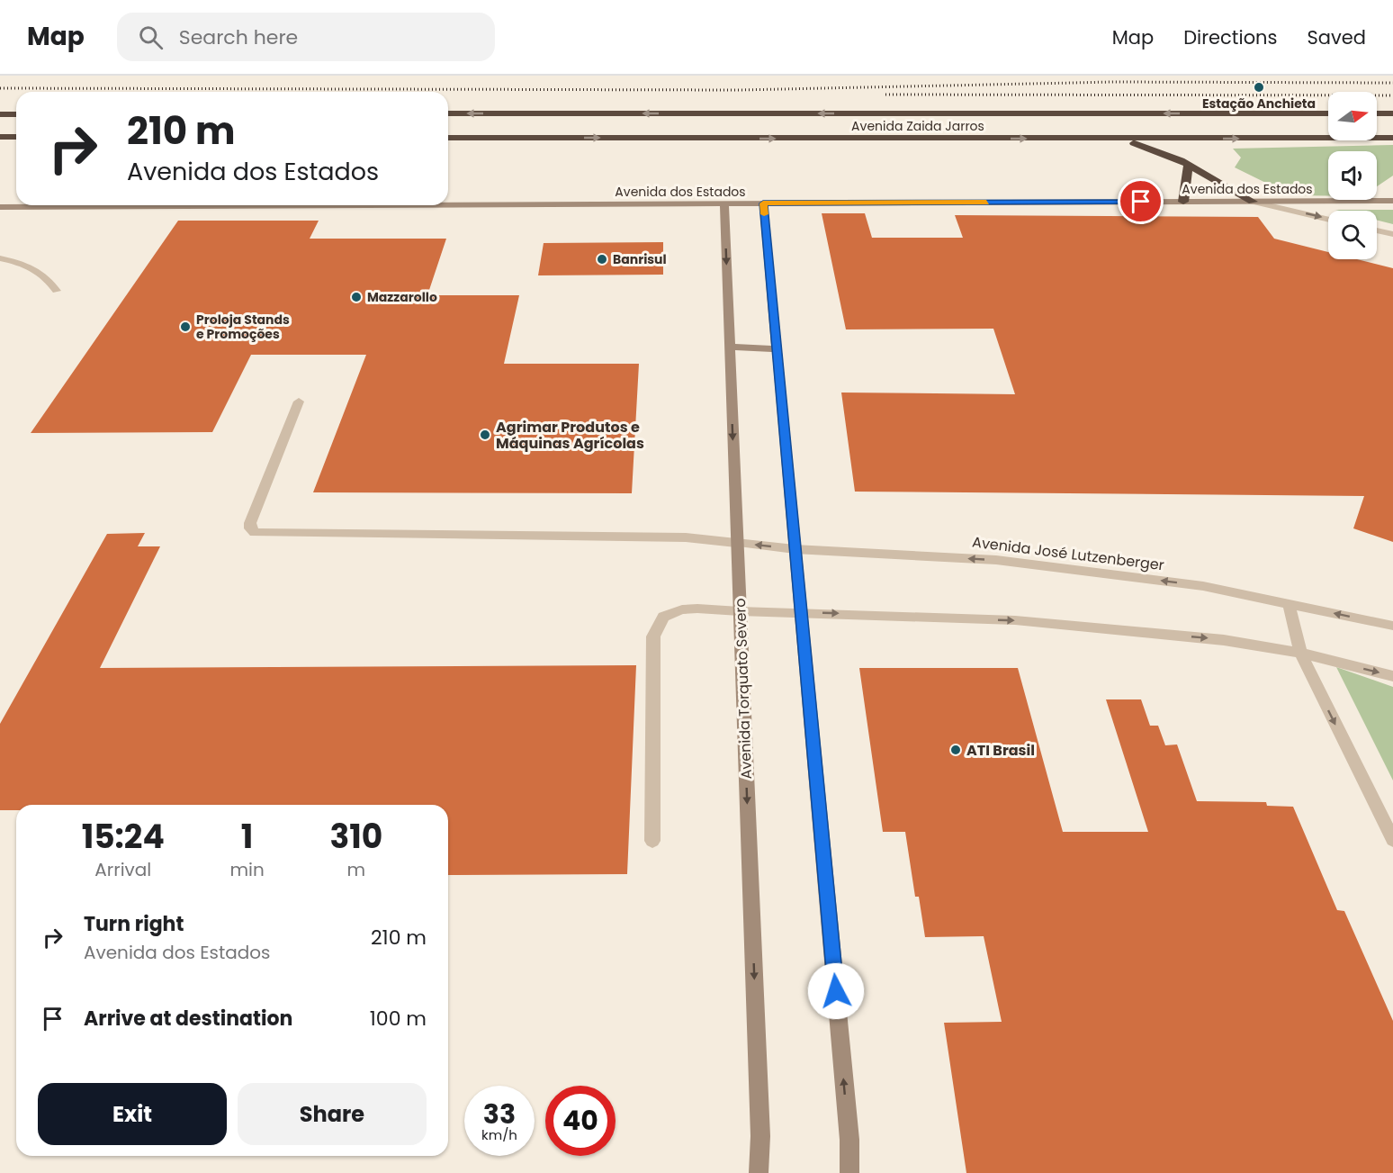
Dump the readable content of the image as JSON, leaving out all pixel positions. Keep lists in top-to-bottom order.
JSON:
{
  "streets": {
    "highway": ["Avenida Zaida Jarros"],
    "street": ["Avenida dos Estados", "Avenida José Lutzenberger", "Avenida Torquato Severo"]
  },
  "crossings": [
    ["Avenida dos Estados", "Avenida Torquato Severo"],
    ["Avenida José Lutzenberger", "Avenida Torquato Severo"]
  ],
  "places": [
    "Estação Anchieta",
    "Banrisul",
    "Mazzarollo",
    "Proloja Stands e Promoções",
    "Agrimar Produtos e Máquinas Agrícolas",
    "ATI Brasil"
  ],
  "north": "right",
  "page": {
    "header": "Map",
    "search": "Search here",
    "nav": ["Map", "Directions", "Saved"],
    "turn": ["210 m", "Avenida dos Estados"],
    "eta": [
      "15:24",
      "Arrival",
      "1",
      "min",
      "310",
      "m"
    ],
    "list": [
      {
        "name": "Turn right",
        "note": "Avenida dos Estados",
        "value": "210 m"
      },
      {
        "name": "Arrive at destination",
        "value": "100 m"
      }
    ],
    "buttons": ["Exit", "Share"],
    "speed": "33 km/h",
    "limit": "40"
  }
}
